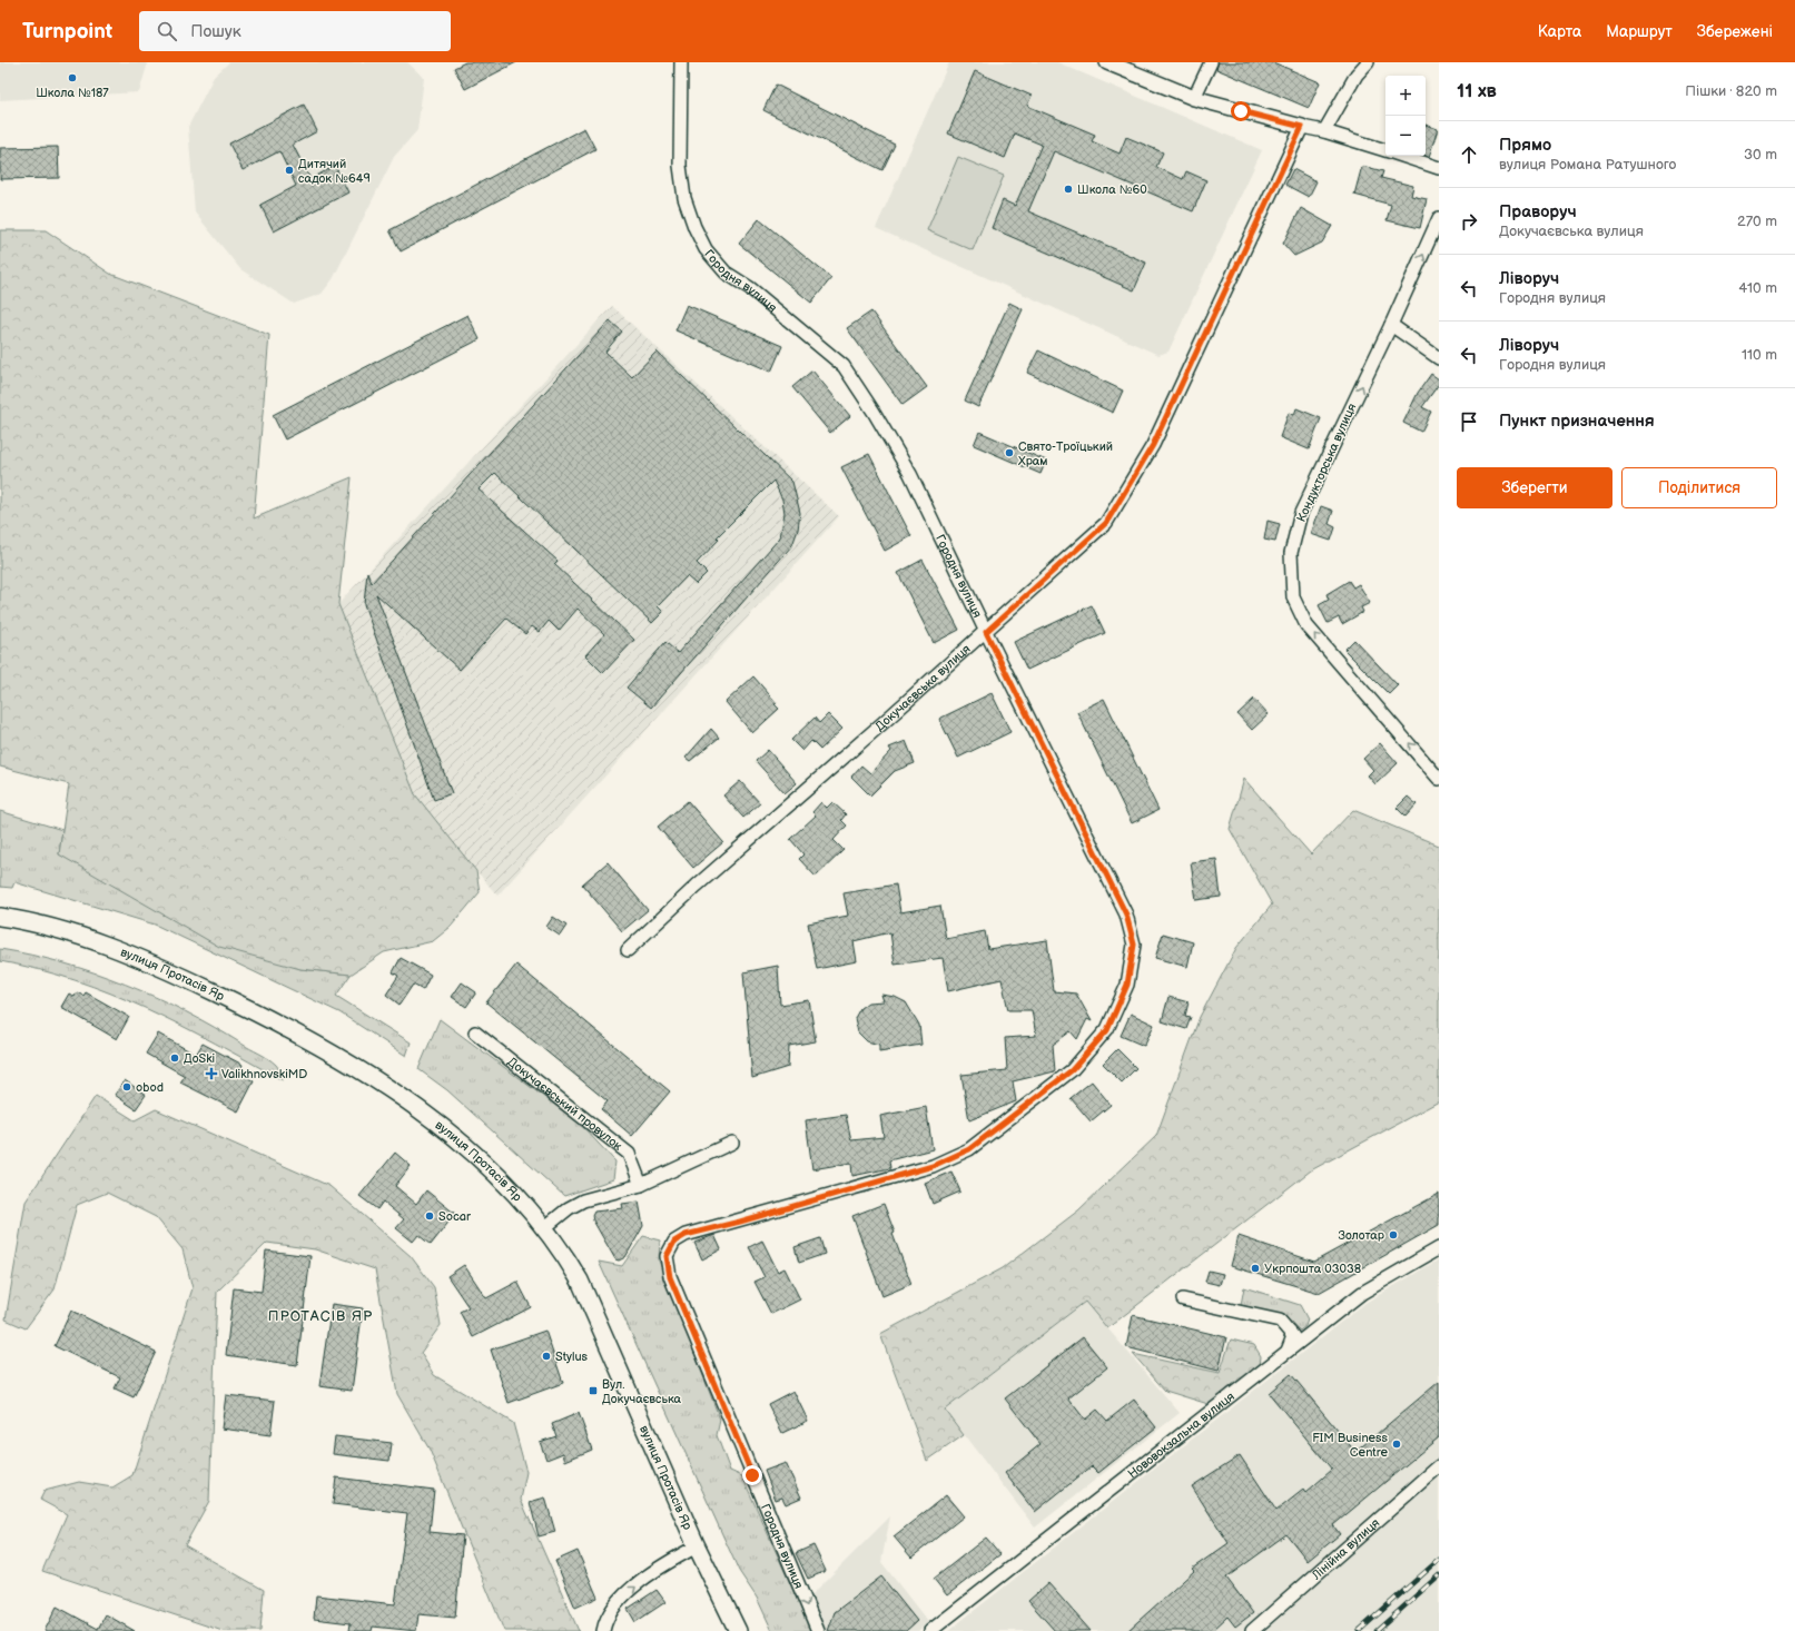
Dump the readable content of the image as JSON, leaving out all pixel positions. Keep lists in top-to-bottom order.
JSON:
{
  "streets": {
    "main road": ["вулиця Протасів Яр"],
    "street": [
      "Городня вулиця",
      "Кондукторська вулиця",
      "Докучаєвська вулиця",
      "Докучаєвський провулок",
      "Нововокзальна вулиця",
      "Лінійна вулиця"
    ]
  },
  "crossings": [
    ["Городня вулиця", "Докучаєвська вулиця"]
  ],
  "one_way": ["Кондукторська вулиця"],
  "districts": ["ПРОТАСІВ ЯР"],
  "places": {
    "other": [
      "Школа №187",
      "Дитячий садок №649",
      "Школа №60",
      "Свято-Троїцький Храм",
      "ДоSki",
      "obod",
      "Socar",
      "Золотар",
      "Укрпошта 03038",
      "Stylus",
      "FIM Business Centre"
    ],
    "health": ["ValikhnovskiMD"],
    "transit": ["Вул. Докучаєвська"]
  },
  "page": {
    "header": "Turnpoint",
    "search": "Пошук",
    "nav": ["Карта", "Маршрут", "Збережені"],
    "heading": ["11 хв", "Пішки · 820 m"],
    "map_buttons": ["+", "−"],
    "list": [
      ["Прямо", "вулиця Романа Ратушного", "30 m"],
      ["Праворуч", "Докучаєвська вулиця", "270 m"],
      ["Ліворуч", "Городня вулиця", "410 m"],
      ["Ліворуч", "Городня вулиця", "110 m"],
      "Пункт призначення"
    ],
    "buttons": ["Зберегти", "Поділитися"]
  }
}
